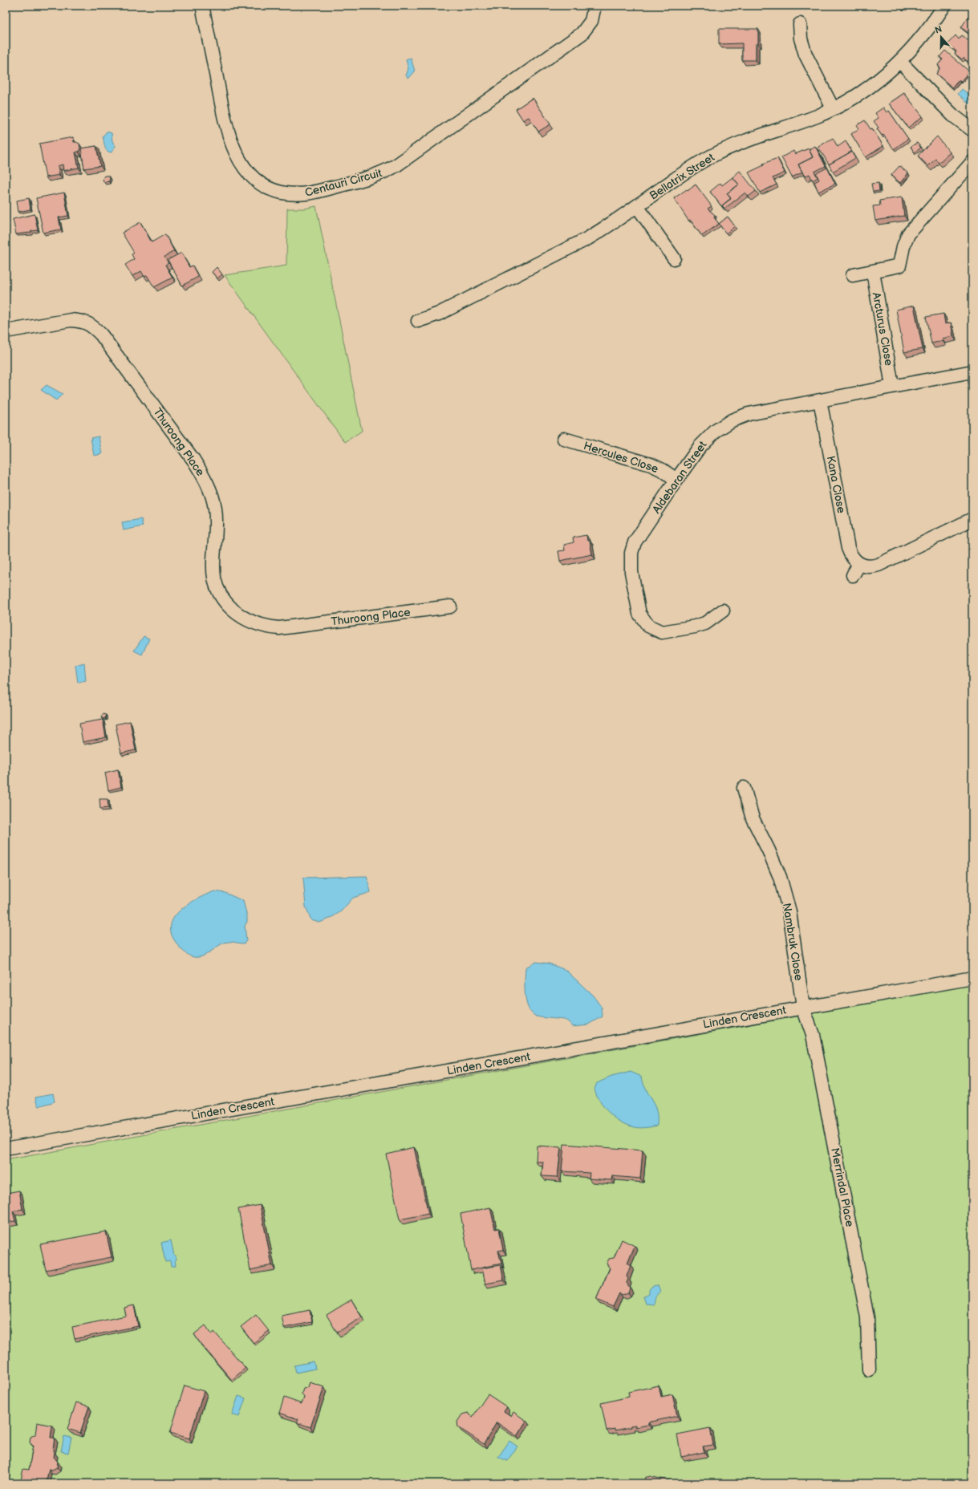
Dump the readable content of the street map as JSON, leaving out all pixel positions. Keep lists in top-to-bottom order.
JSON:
{
  "streets": {
    "street": [
      "Bellatrix Street",
      "Centauri Circuit",
      "Arcturus Close",
      "Thuroong Place",
      "Hercules Close",
      "Aldebaran Street",
      "Kana Close",
      "Nambruk Close",
      "Linden Crescent",
      "Merrindal Place"
    ]
  },
  "crossings": [
    ["Arcturus Close", "Aldebaran Street"],
    ["Hercules Close", "Aldebaran Street"],
    ["Aldebaran Street", "Kana Close"],
    ["Nambruk Close", "Linden Crescent"],
    ["Nambruk Close", "Merrindal Place"],
    ["Linden Crescent", "Merrindal Place"]
  ],
  "north": "top"
}
